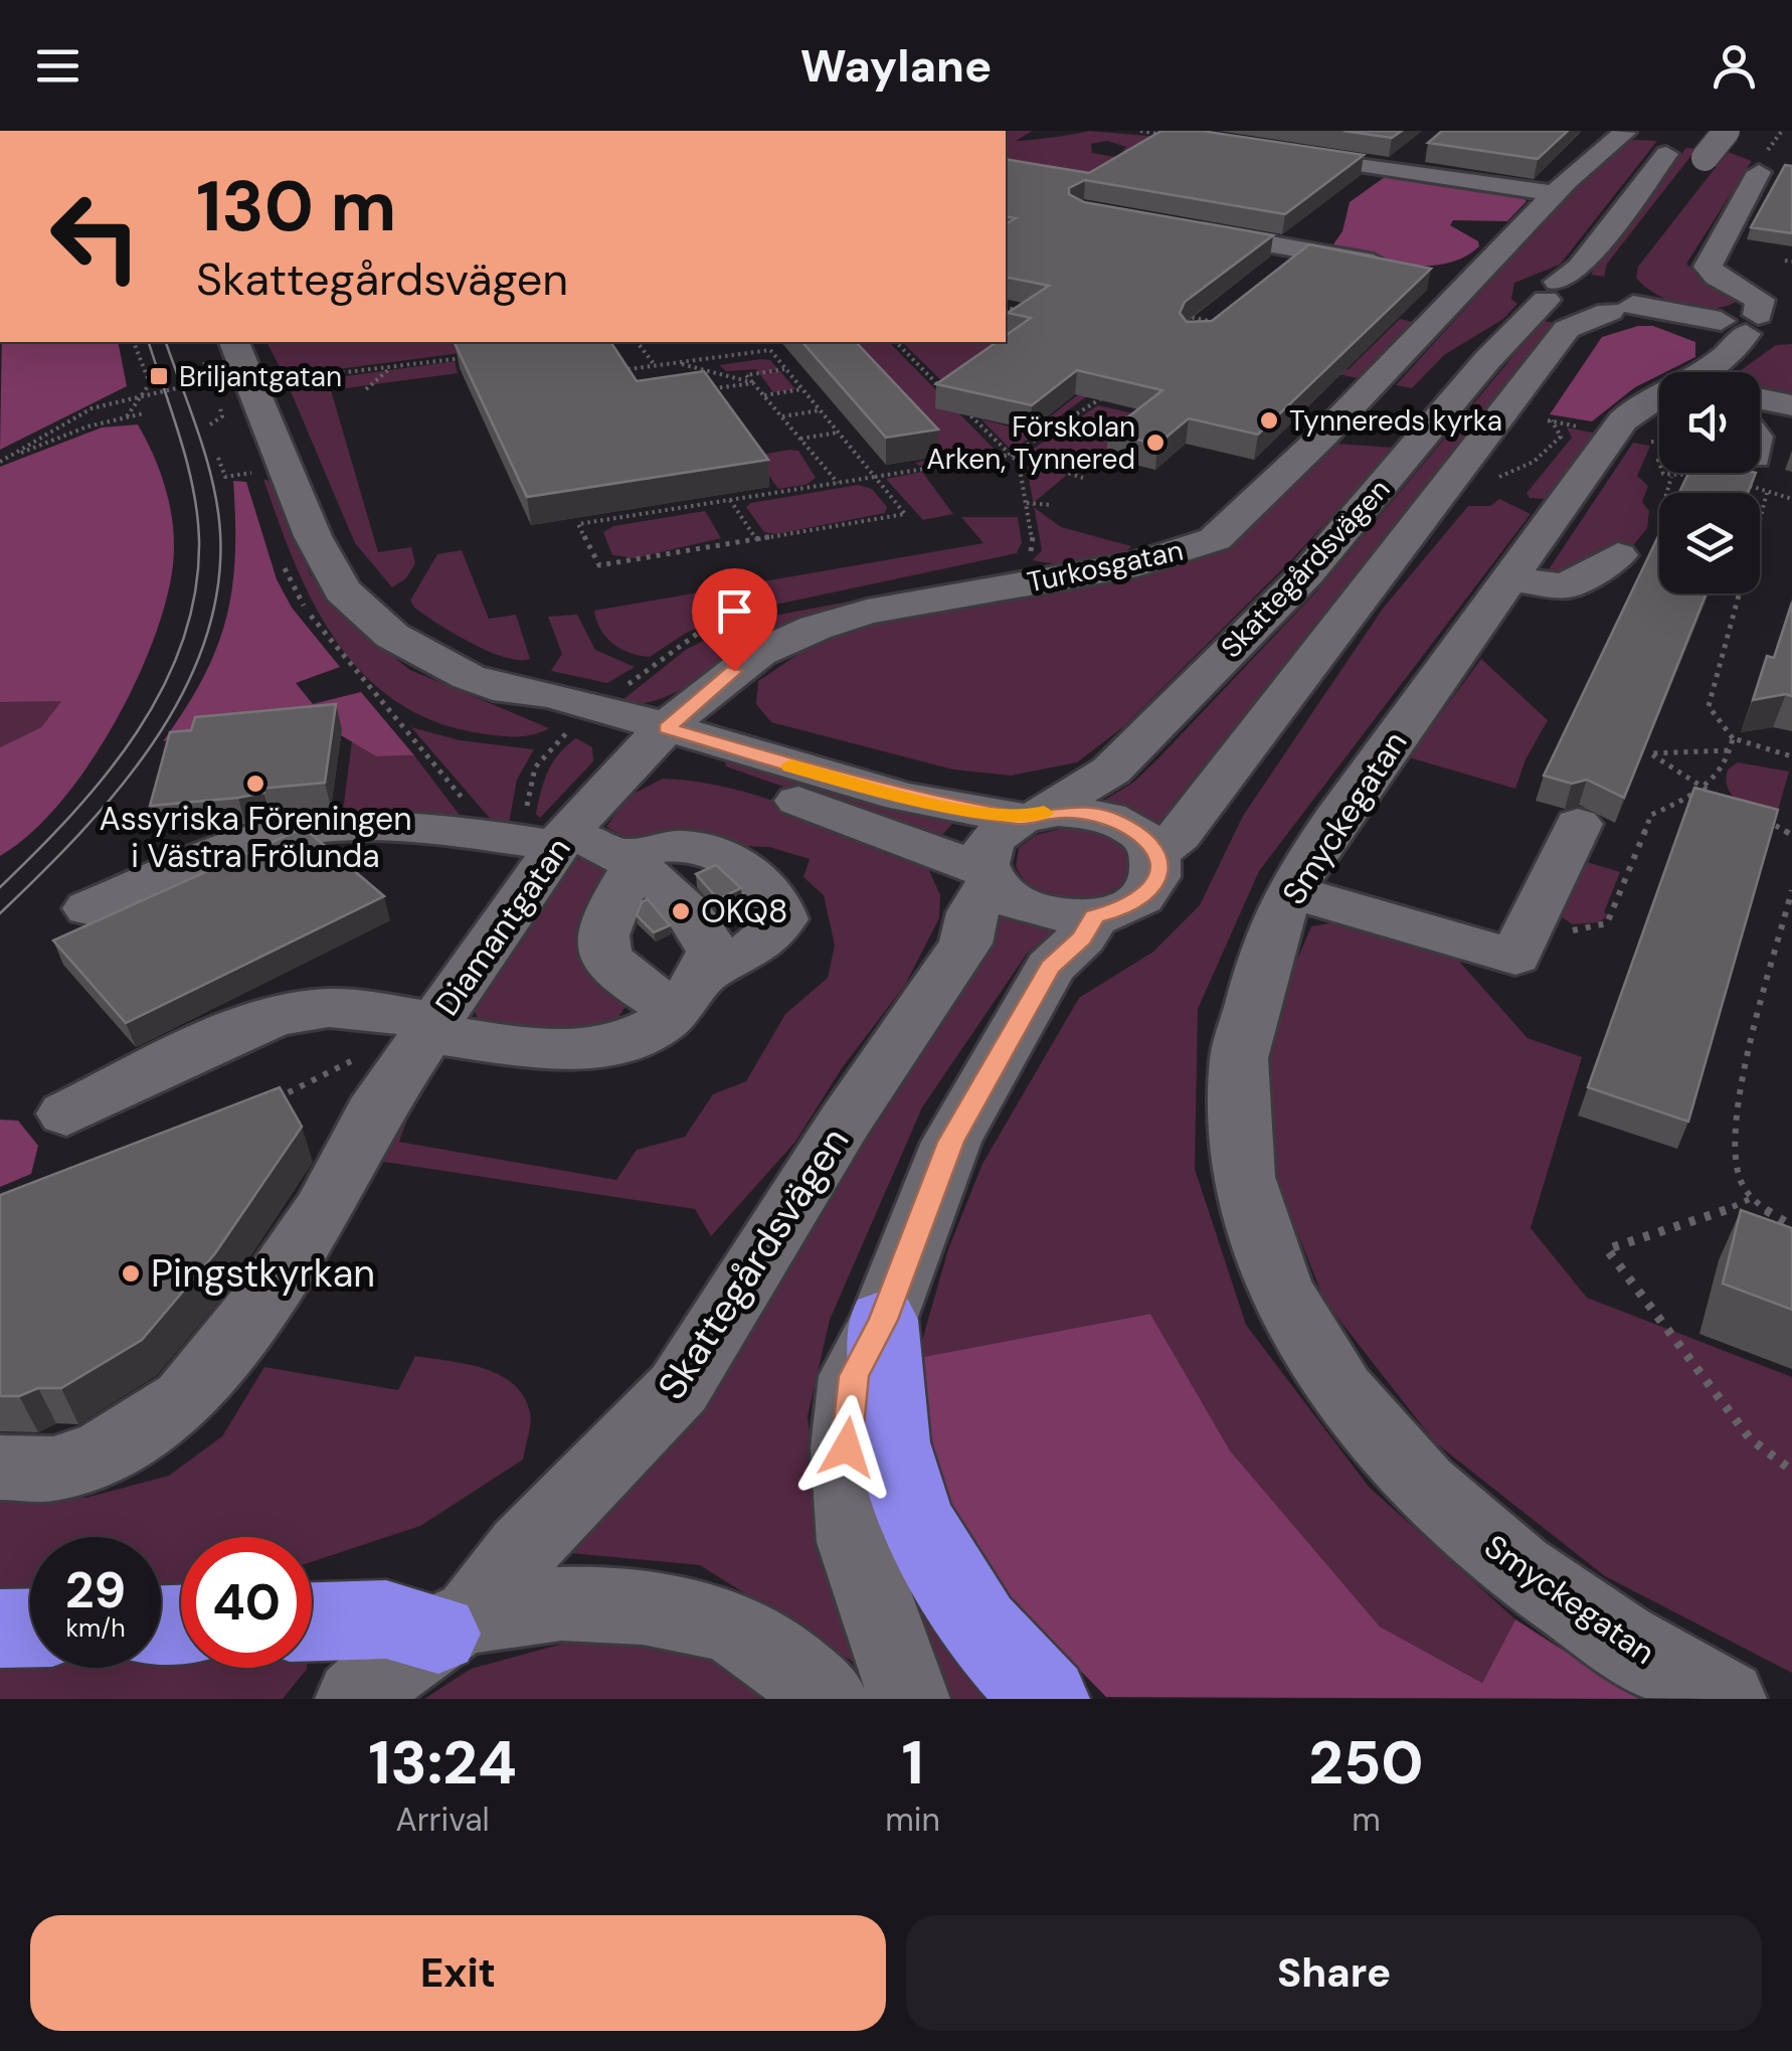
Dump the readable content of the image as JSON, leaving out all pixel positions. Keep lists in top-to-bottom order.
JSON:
{
  "streets": {
    "street": [
      "Turkosgatan",
      "Skattegårdsvägen",
      "Smyckegatan",
      "Diamantgatan"
    ]
  },
  "crossings": [
    ["Turkosgatan", "Diamantgatan"]
  ],
  "places": {
    "transit": ["Briljantgatan"],
    "other": [
      "Tynnereds kyrka",
      "Förskolan Arken, Tynnered",
      "Assyriska Föreningen i Västra Frölunda",
      "OKQ8",
      "Pingstkyrkan"
    ]
  },
  "page": {
    "header": "Waylane",
    "turn": ["130 m", "Skattegårdsvägen"],
    "speed": "29 km/h",
    "limit": "40",
    "eta": [
      "13:24",
      "Arrival",
      "1",
      "min",
      "250",
      "m"
    ],
    "buttons": ["Exit", "Share"]
  }
}
